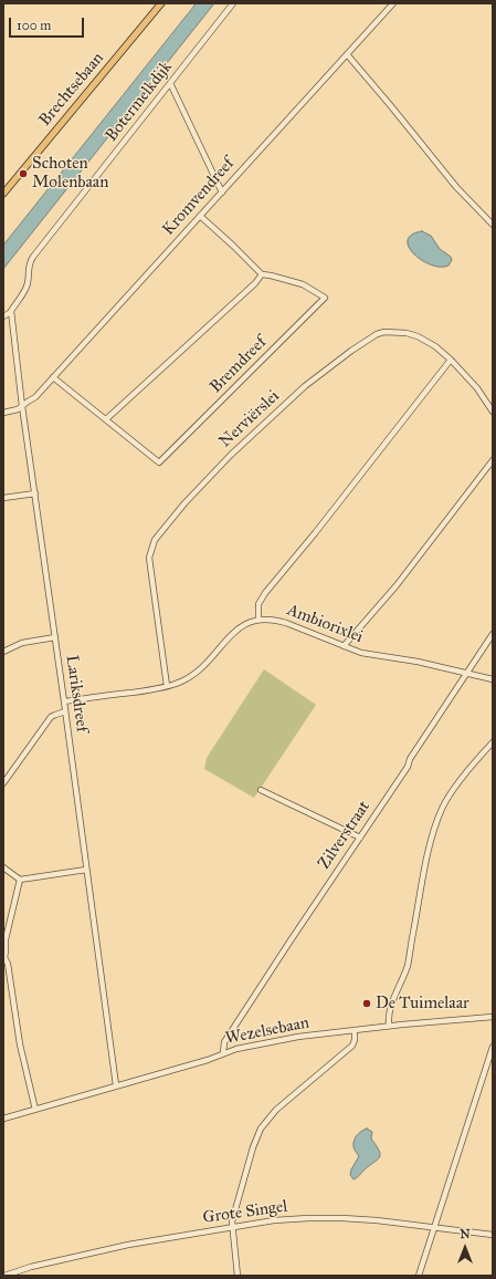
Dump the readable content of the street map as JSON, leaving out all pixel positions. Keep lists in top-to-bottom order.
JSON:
{
  "streets": {
    "main road": ["Brechtsebaan"],
    "street": [
      "Botermelkdijk",
      "Kromvendreef",
      "Bremdreef",
      "Nerviërslei",
      "Ambiorixlei",
      "Lariksdreef",
      "Zilverstraat",
      "Wezelsebaan",
      "Grote Singel"
    ]
  },
  "crossings": [
    ["Botermelkdijk", "Lariksdreef"],
    ["Kromvendreef", "Bremdreef"],
    ["Kromvendreef", "Lariksdreef"],
    ["Ambiorixlei", "Zilverstraat"],
    ["Lariksdreef", "Wezelsebaan"],
    ["Zilverstraat", "Wezelsebaan"]
  ],
  "places": ["Schoten Molenbaan", "De Tuimelaar"],
  "scale_bar": "100 m",
  "north": "top"
}
